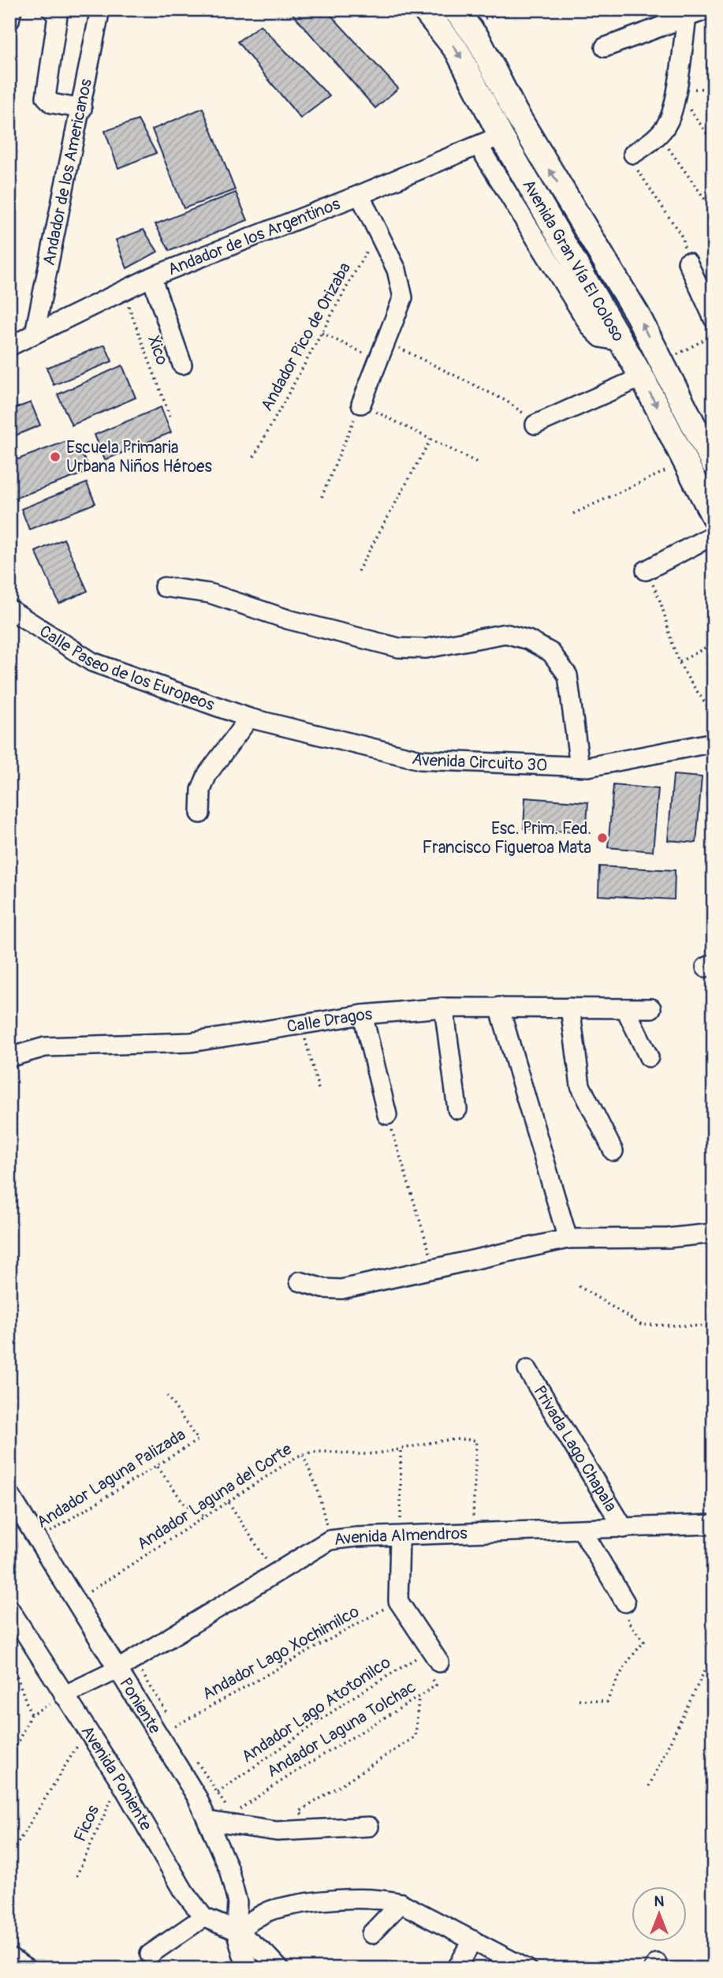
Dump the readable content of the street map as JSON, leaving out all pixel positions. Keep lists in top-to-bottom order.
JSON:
{
  "streets": {
    "main road": ["Avenida Gran Vía El Coloso"],
    "street": [
      "Andador de los Americanos",
      "Andador de los Argentinos",
      "Calle Paseo de los Europeos",
      "Avenida Circuito 30",
      "Calle Dragos",
      "Privada Lago Chapala",
      "Avenida Almendros",
      "Poniente",
      "Avenida Poniente"
    ],
    "path": [
      "Andador Pico de Orizaba",
      "Xico",
      "Andador Laguna Palizada",
      "Andador Laguna del Corte",
      "Andador Lago Xochimilco",
      "Andador Lago Atotonilco",
      "Andador Laguna Tolchac",
      "Ficos"
    ]
  },
  "crossings": [
    ["Andador de los Americanos", "Andador de los Argentinos"],
    ["Andador de los Argentinos", "Avenida Gran Vía El Coloso"],
    ["Andador de los Argentinos", "Xico"],
    ["Calle Paseo de los Europeos", "Avenida Circuito 30"],
    ["Privada Lago Chapala", "Avenida Almendros"],
    ["Andador Laguna Palizada", "Poniente"],
    ["Andador Laguna del Corte", "Avenida Almendros"],
    ["Andador Laguna del Corte", "Poniente"],
    ["Avenida Almendros", "Poniente"],
    ["Avenida Almendros", "Avenida Poniente"],
    ["Andador Lago Atotonilco", "Andador Laguna Tolchac"],
    ["Avenida Poniente", "Ficos"]
  ],
  "places": ["Escuela Primaria Urbana Niños Héroes", "Esc. Prim. Fed. Francisco Figueroa Mata"],
  "north": "top"
}
